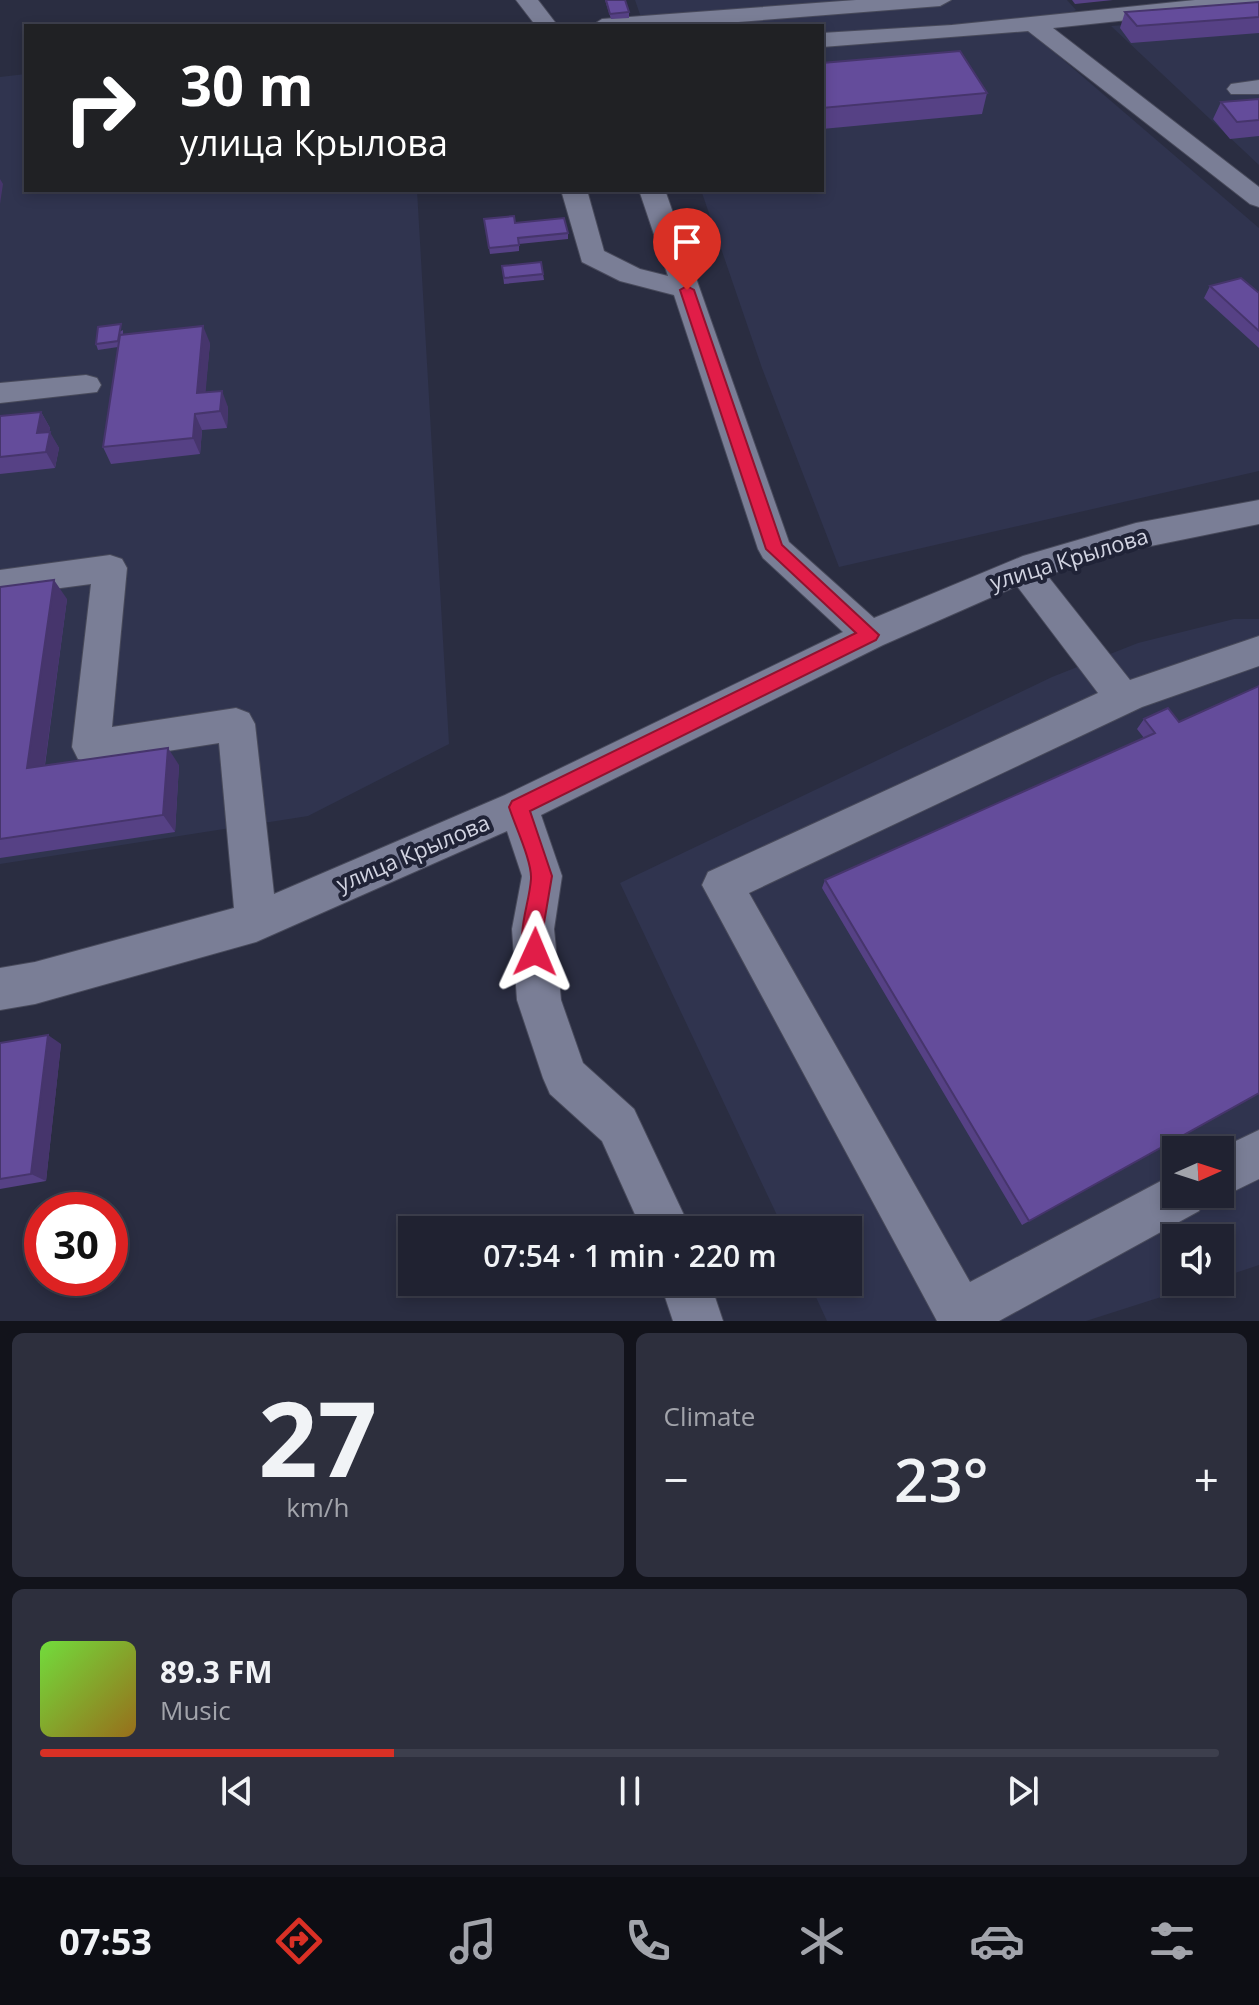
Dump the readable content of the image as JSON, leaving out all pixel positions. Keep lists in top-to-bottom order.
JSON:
{
  "streets": {
    "street": ["улица Крылова"]
  },
  "north": "right",
  "page": {
    "turn": ["30 m", "улица Крылова"],
    "limit": "30",
    "trip": "07:54 · 1 min · 220 m",
    "tile": [
      ["27", "km/h"],
      "Climate"
    ],
    "heat": ["−", "23°", "+"],
    "song": ["89.3 FM", "Music"],
    "tabs": "07:53"
  }
}
